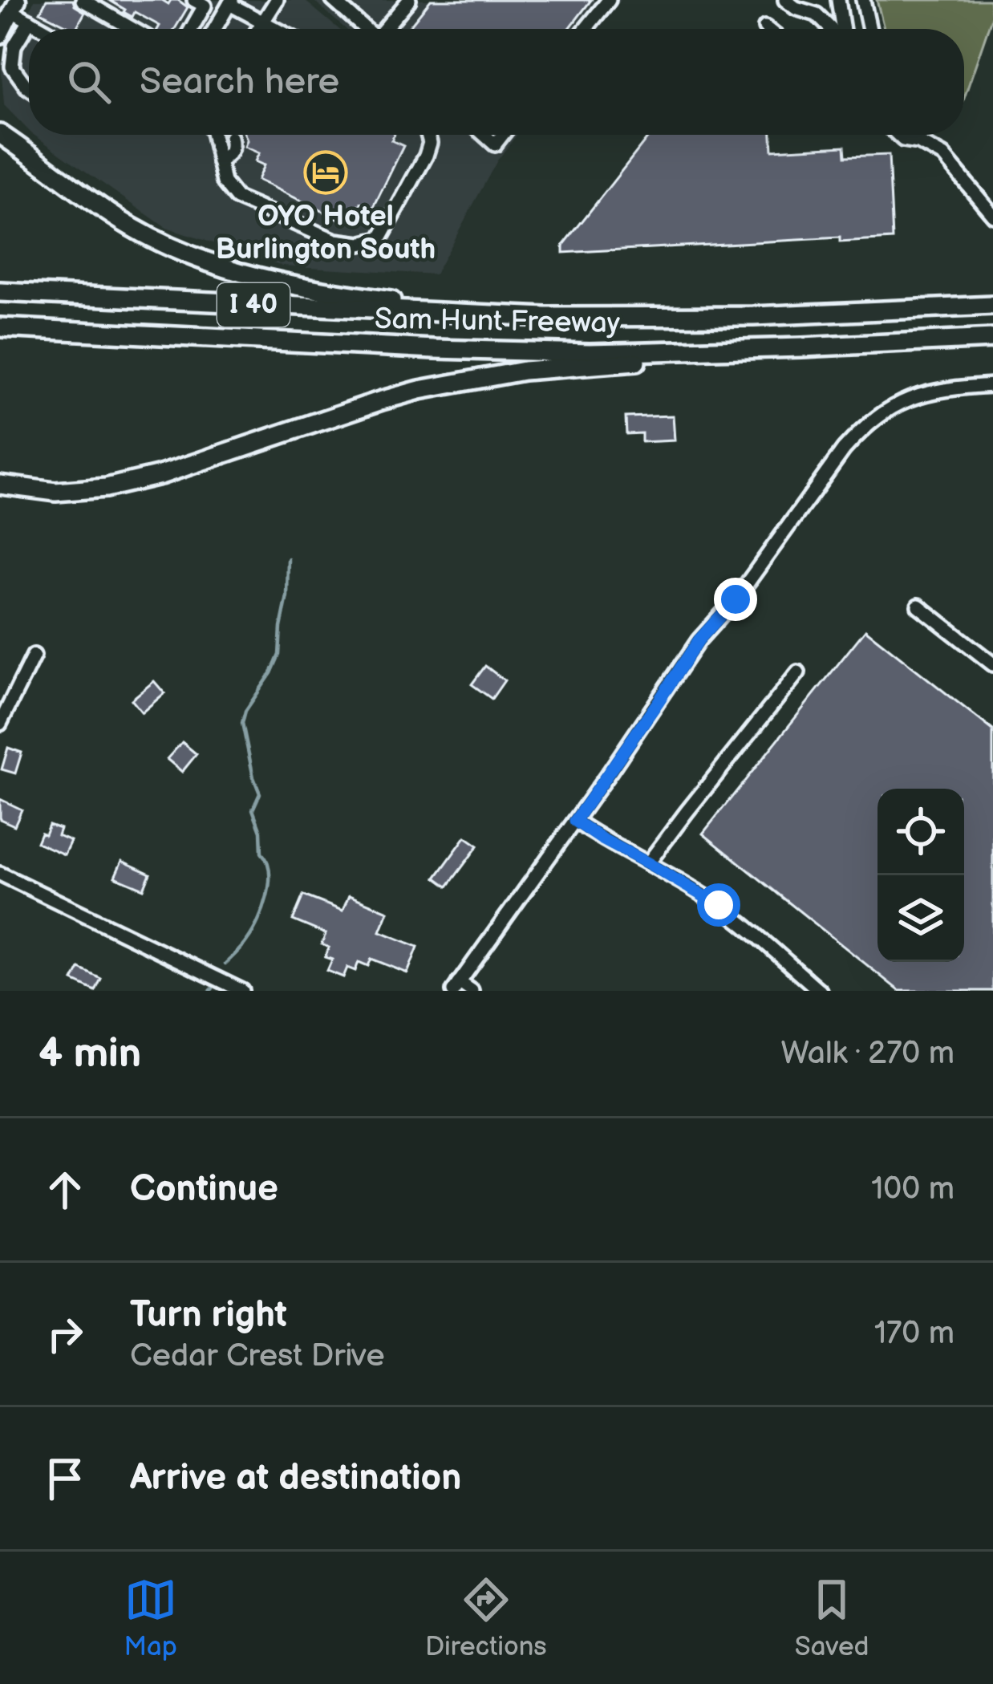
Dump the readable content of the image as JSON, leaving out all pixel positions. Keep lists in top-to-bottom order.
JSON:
{
  "streets": {
    "highway": ["I 40", "Sam Hunt Freeway"]
  },
  "places": {
    "hotel": ["OYO Hotel Burlington South"]
  },
  "page": {
    "search": "Search here",
    "heading": ["4 min", "Walk · 270 m"],
    "list": [
      ["Continue", "100 m"],
      ["Turn right", "Cedar Crest Drive", "170 m"],
      "Arrive at destination"
    ],
    "nav": ["Map", "Directions", "Saved"]
  }
}
